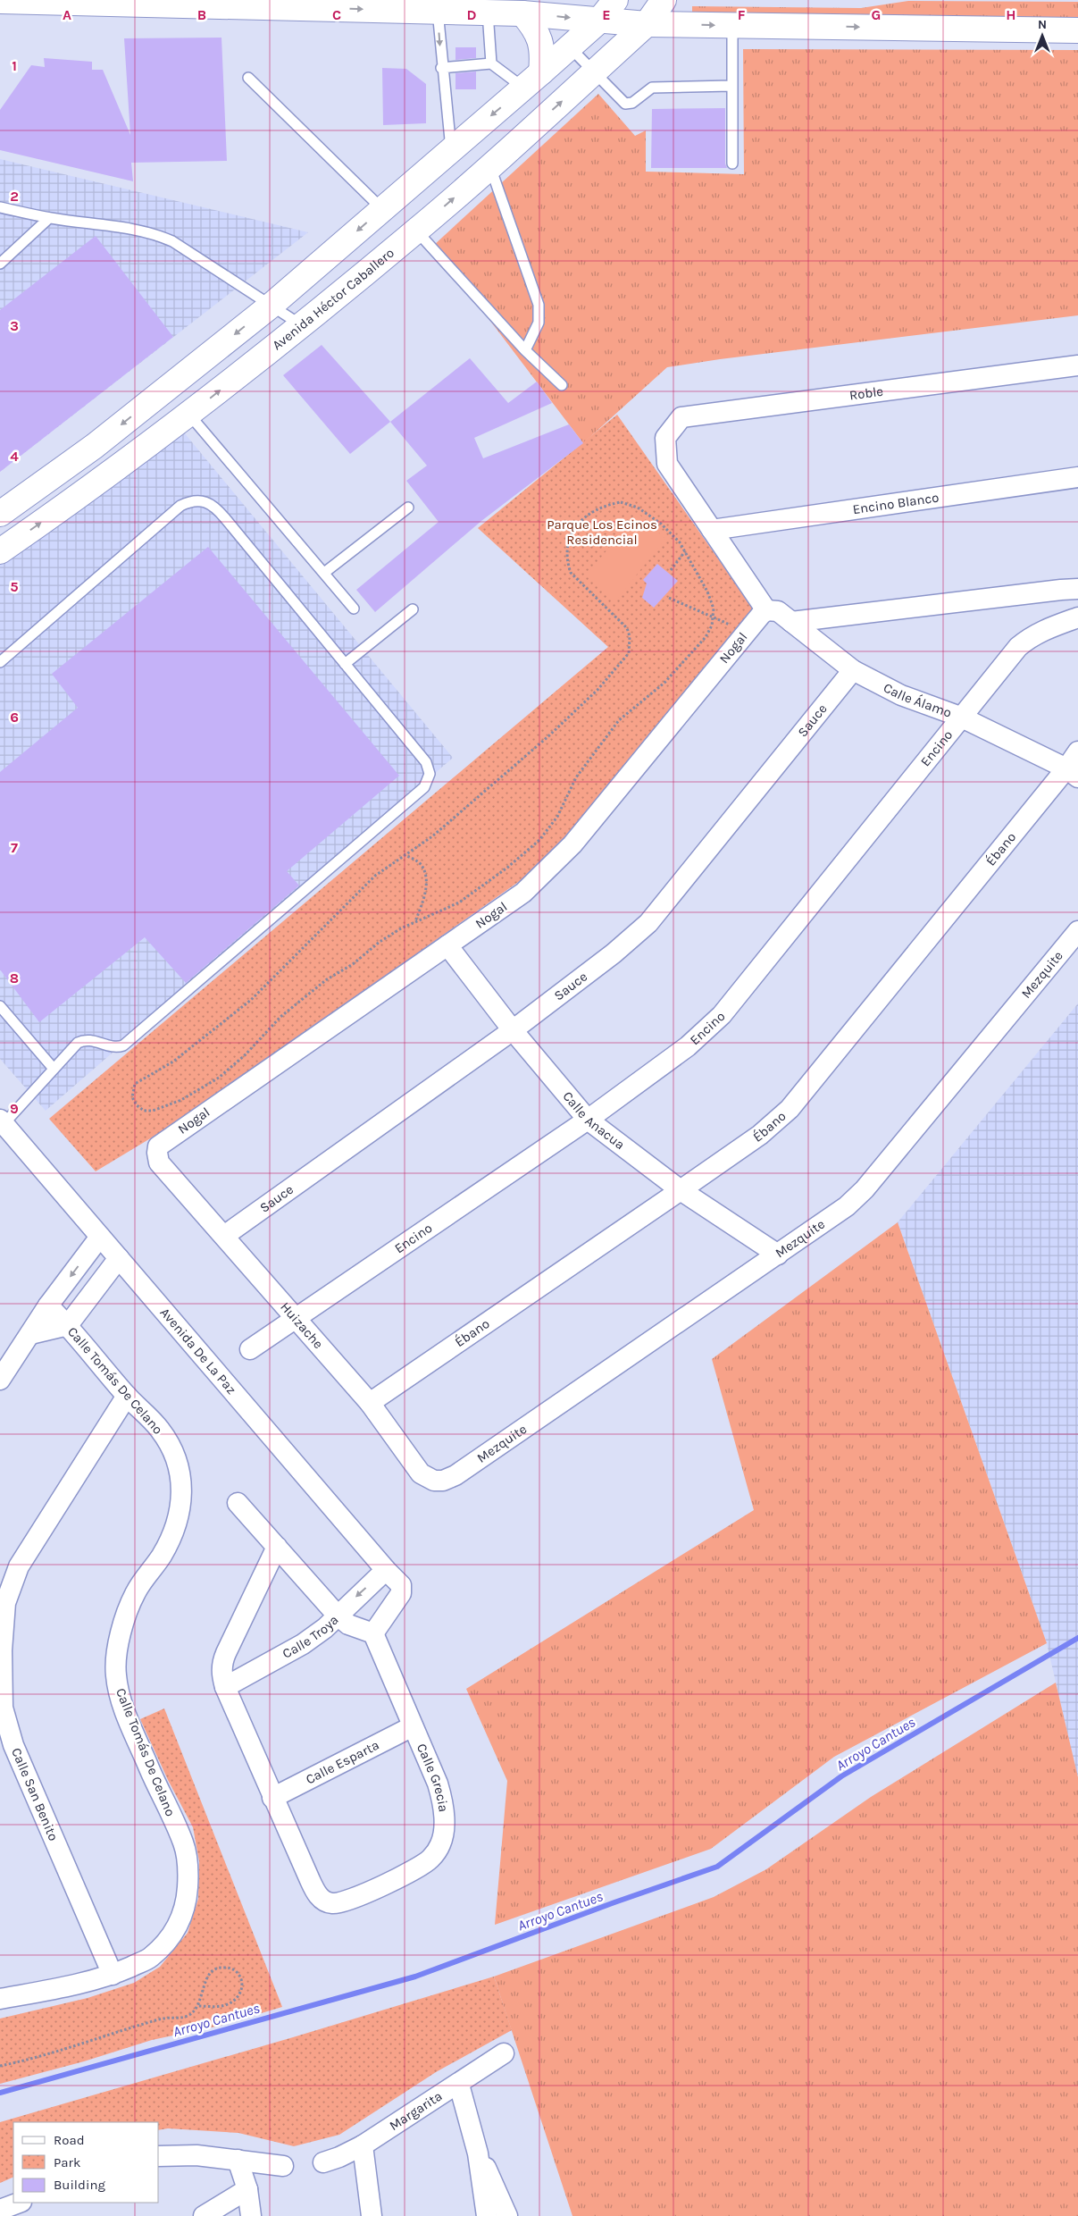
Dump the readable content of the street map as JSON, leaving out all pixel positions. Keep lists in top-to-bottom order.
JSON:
{
  "streets": {
    "main road": ["Avenida Héctor Caballero"],
    "street": [
      "Roble",
      "Encino Blanco",
      "Nogal",
      "Calle Álamo",
      "Sauce",
      "Encino",
      "Ébano",
      "Mezquite",
      "Calle Anacua",
      "Huizache",
      "Avenida De La Paz",
      "Calle Tomás De Celano",
      "Calle Troya",
      "Calle Esparta",
      "Calle Grecia",
      "Calle San Benito",
      "Margarita"
    ]
  },
  "crossings": [
    ["Roble", "Encino Blanco"],
    ["Nogal", "Calle Álamo"],
    ["Nogal", "Calle Anacua"],
    ["Nogal", "Huizache"],
    ["Calle Álamo", "Sauce"],
    ["Calle Álamo", "Encino"],
    ["Calle Álamo", "Ébano"],
    ["Sauce", "Calle Anacua"],
    ["Sauce", "Huizache"],
    ["Encino", "Calle Anacua"],
    ["Encino", "Huizache"],
    ["Ébano", "Calle Anacua"],
    ["Ébano", "Huizache"],
    ["Mezquite", "Calle Anacua"],
    ["Mezquite", "Huizache"],
    ["Avenida De La Paz", "Calle Troya"],
    ["Calle Tomás De Celano", "Calle San Benito"],
    ["Calle Troya", "Calle Grecia"],
    ["Calle Esparta", "Calle Grecia"]
  ],
  "water": ["Arroyo Cantues"],
  "parks": ["Parque Los Ecinos Residencial"],
  "legend": ["Road", "Park", "Building"],
  "north": "top",
  "grid": {
    "columns": [
      "A",
      "B",
      "C",
      "D",
      "E",
      "F",
      "G",
      "H"
    ],
    "rows": [
      "1",
      "2",
      "3",
      "4",
      "5",
      "6",
      "7",
      "8",
      "9"
    ]
  }
}
